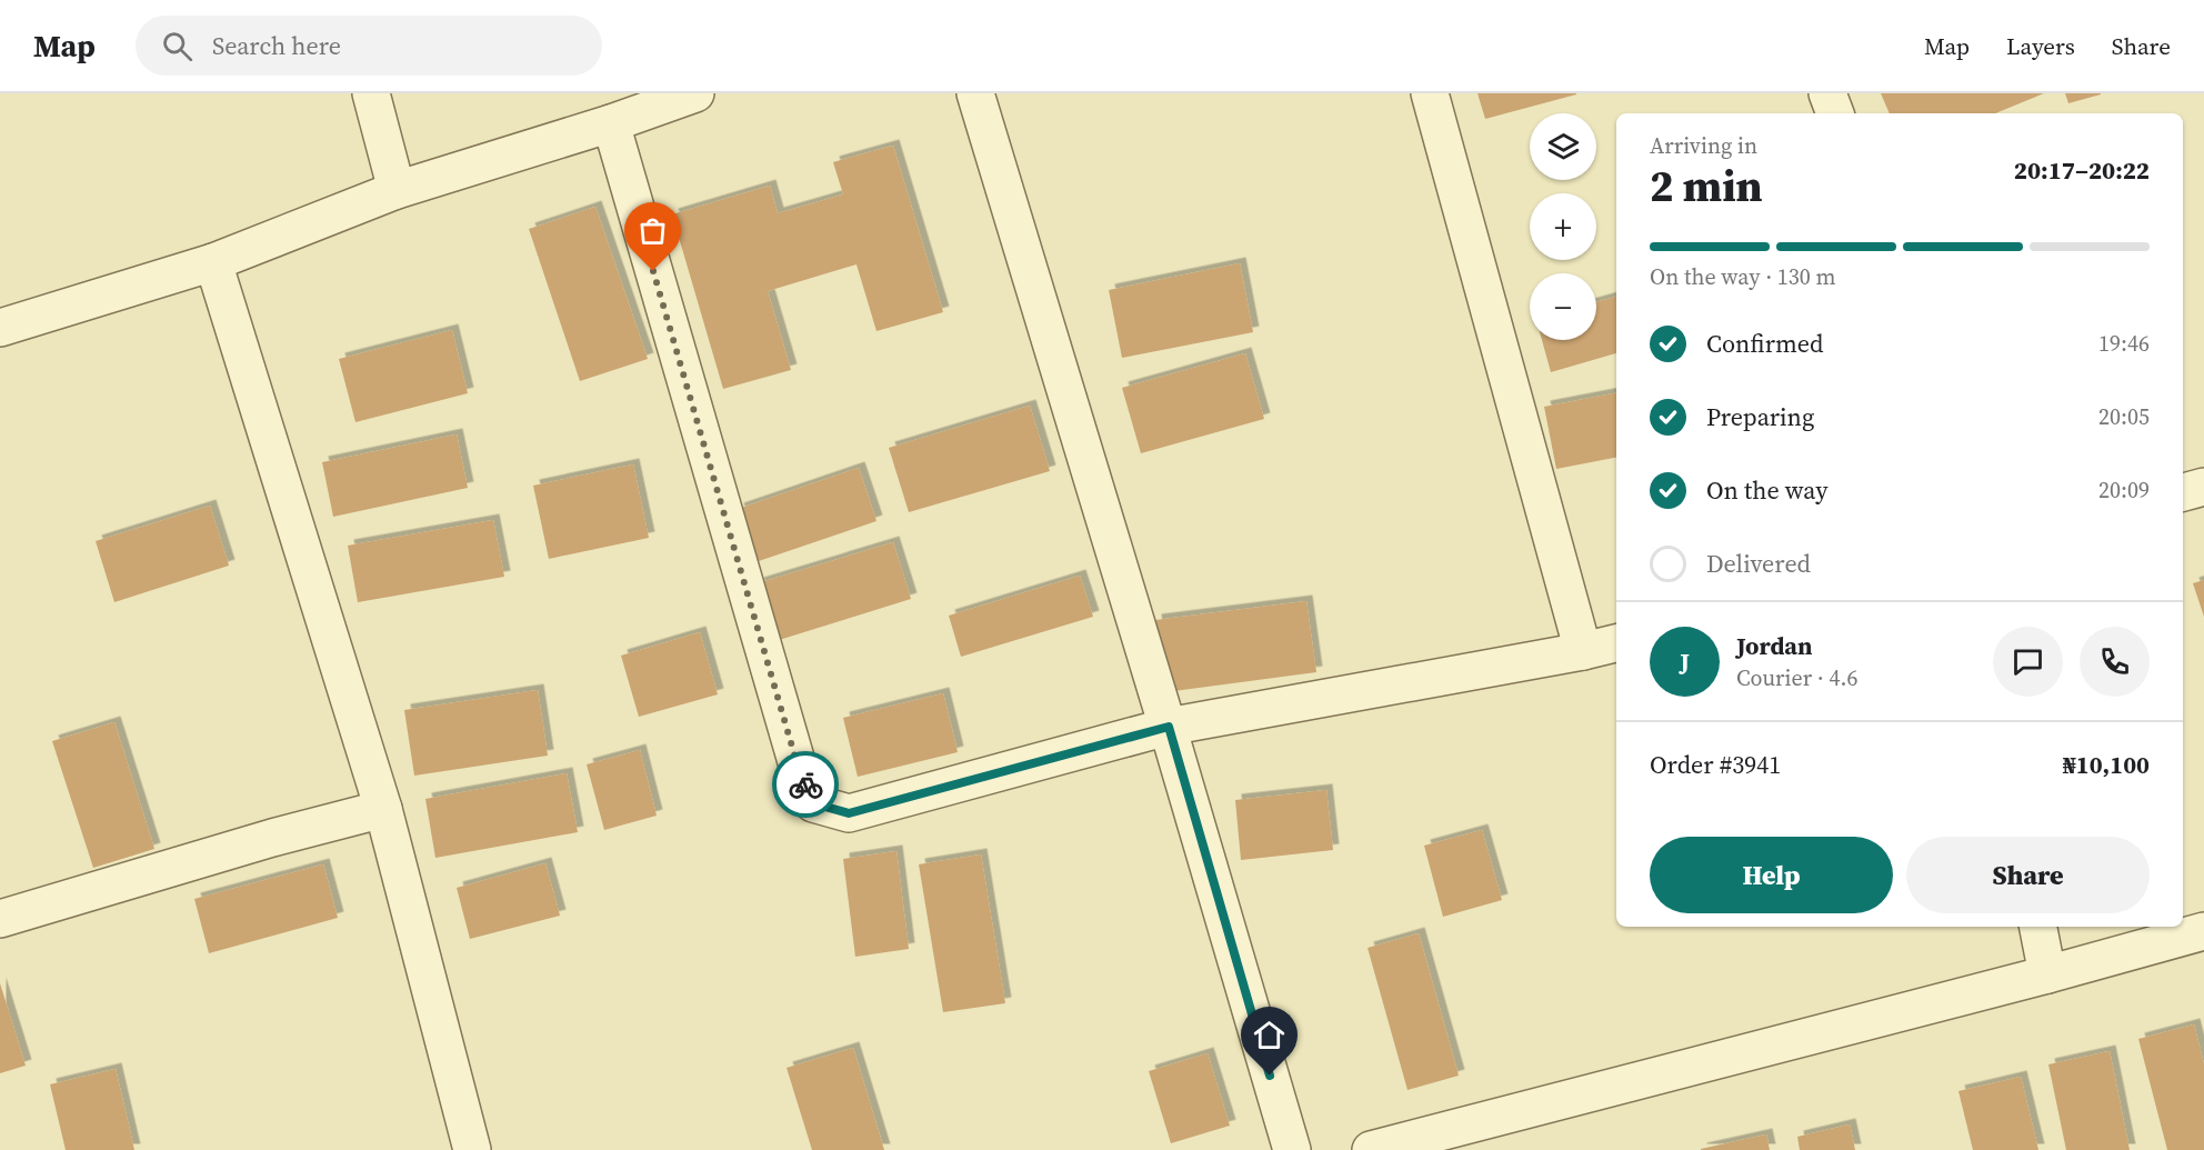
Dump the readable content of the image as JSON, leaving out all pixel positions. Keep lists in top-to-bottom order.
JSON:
{
  "page": {
    "header": "Map",
    "search": "Search here",
    "nav": ["Map", "Layers", "Share"],
    "map_buttons": ["+", "−"],
    "heading": ["2 min", "Arriving in", "20:17–20:22"],
    "panel": [
      "Jordan",
      "Courier · 4.6",
      "Order #3941",
      "₦10,100"
    ],
    "bar": "On the way · 130 m",
    "list": [
      ["Confirmed", "19:46"],
      ["Preparing", "20:05"],
      ["On the way", "20:09"],
      "Delivered"
    ],
    "round": "J",
    "buttons": ["Help", "Share"]
  }
}
